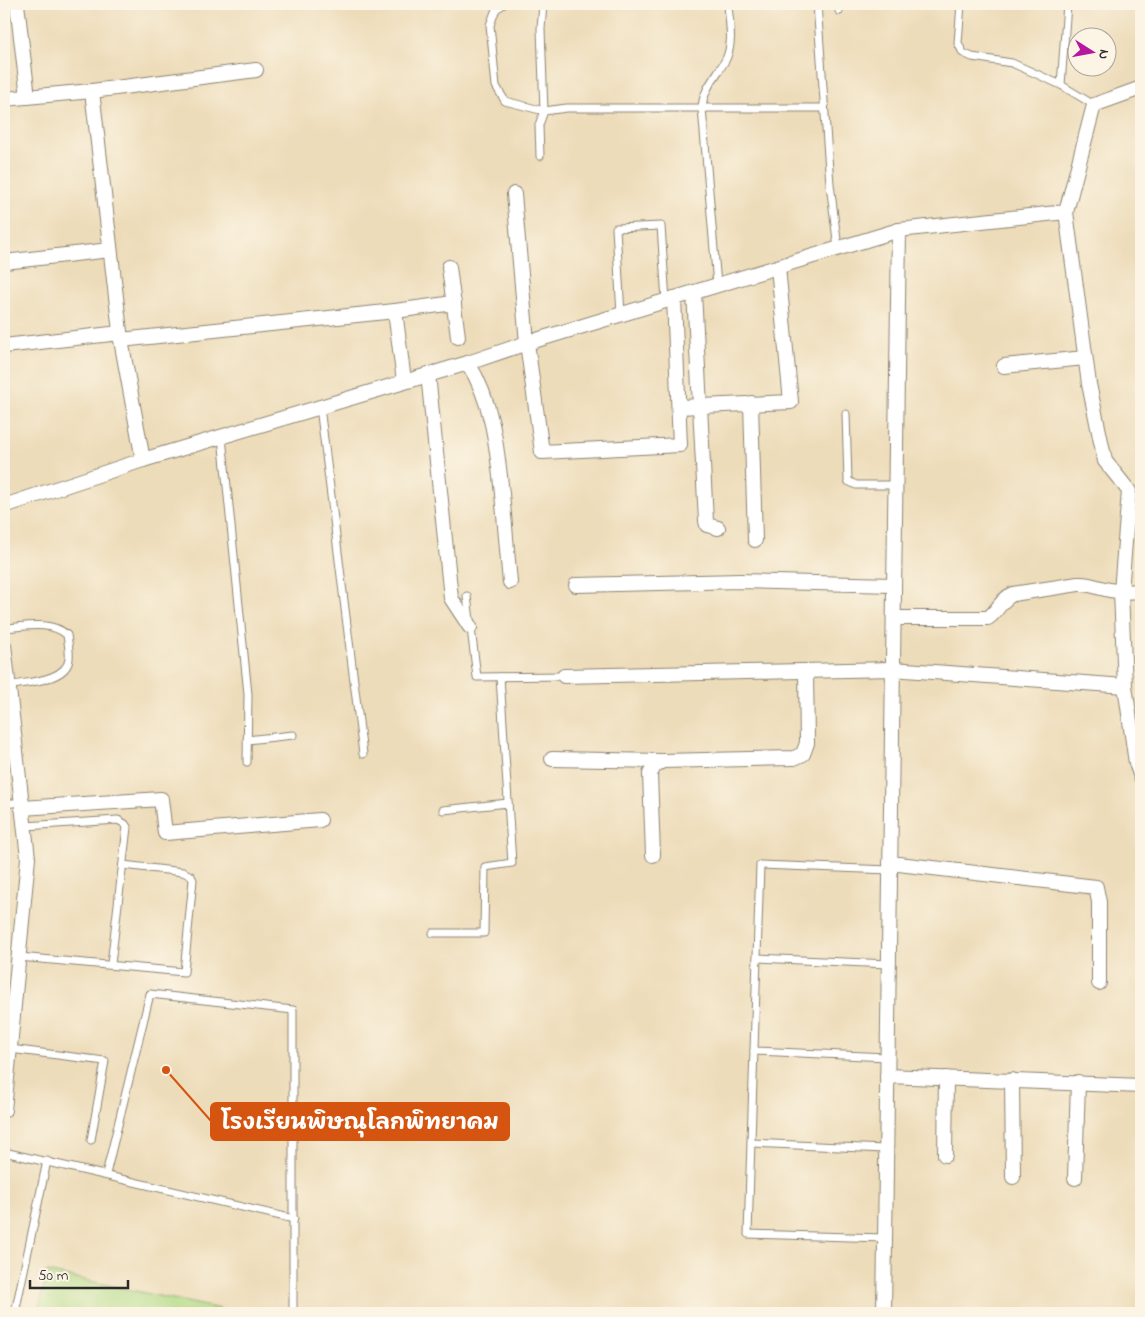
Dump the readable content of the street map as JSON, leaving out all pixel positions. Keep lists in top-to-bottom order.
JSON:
{
  "places": ["โรงเรียนพิษณุโลกพิทยาคม"],
  "scale_bar": "50 m",
  "north": "right"
}
